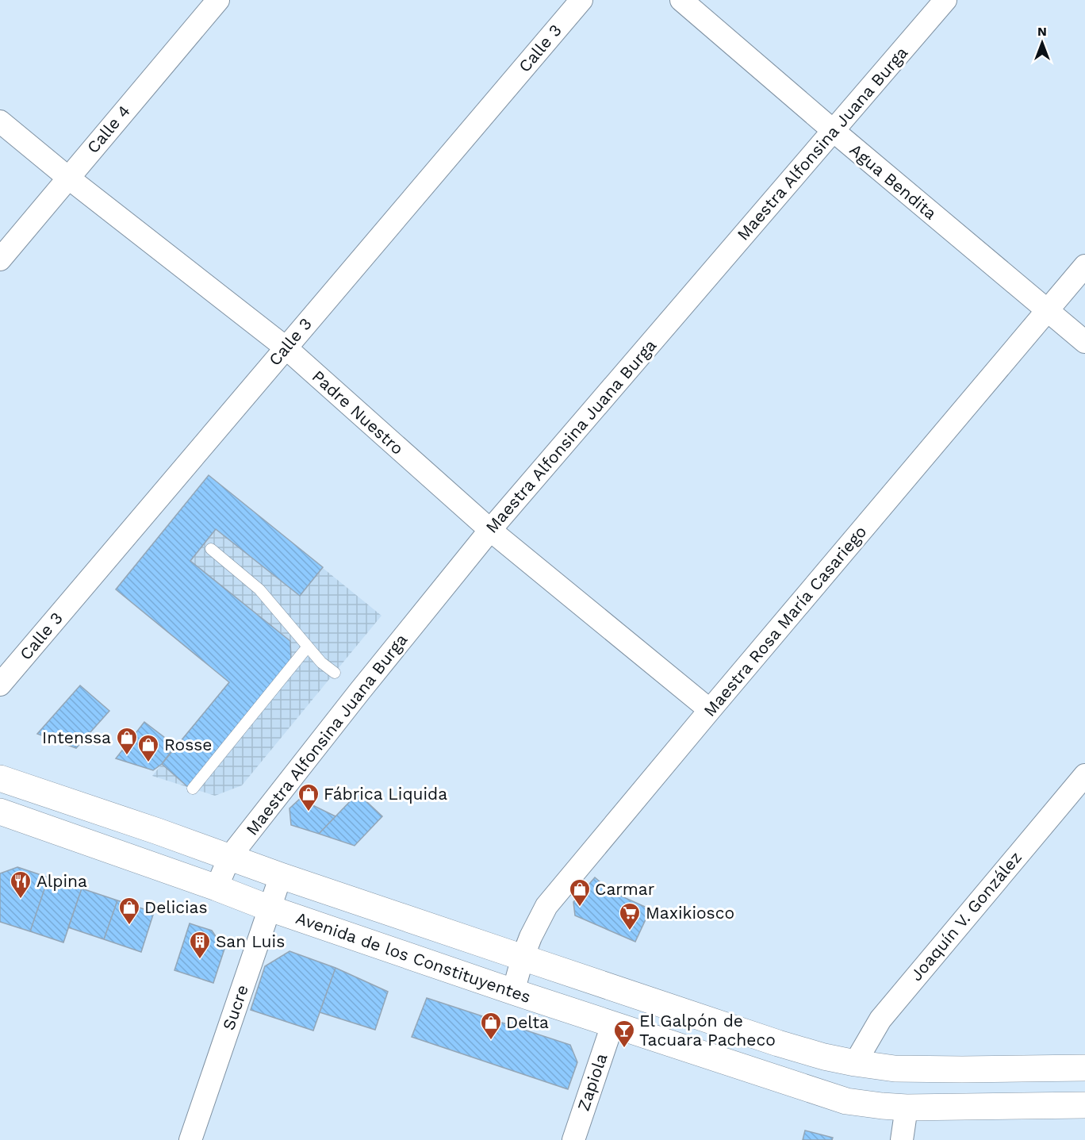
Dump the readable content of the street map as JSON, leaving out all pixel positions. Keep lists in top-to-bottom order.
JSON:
{
  "streets": {
    "main road": ["Avenida de los Constituyentes"],
    "street": [
      "Calle 3",
      "Calle 4",
      "Maestra Alfonsina Juana Burga",
      "Agua Bendita",
      "Padre Nuestro",
      "Maestra Rosa María Casariego",
      "Joaquín V. González",
      "Sucre",
      "Zapiola"
    ]
  },
  "crossings": [
    ["Calle 3", "Padre Nuestro"],
    ["Calle 4", "Padre Nuestro"],
    ["Maestra Alfonsina Juana Burga", "Agua Bendita"],
    ["Maestra Alfonsina Juana Burga", "Padre Nuestro"],
    ["Maestra Alfonsina Juana Burga", "Avenida de los Constituyentes"],
    ["Agua Bendita", "Maestra Rosa María Casariego"],
    ["Padre Nuestro", "Maestra Rosa María Casariego"],
    ["Maestra Rosa María Casariego", "Avenida de los Constituyentes"],
    ["Joaquín V. González", "Avenida de los Constituyentes"],
    ["Avenida de los Constituyentes", "Sucre"],
    ["Avenida de los Constituyentes", "Zapiola"]
  ],
  "places": {
    "shop": [
      "Intenssa",
      "Rosse",
      "Fábrica Liquida",
      "Carmar",
      "Delicias",
      "Delta"
    ],
    "restaurant": ["Alpina"],
    "supermarket": ["Maxikiosco"],
    "building": ["San Luis"],
    "bar": ["El Galpón de Tacuara Pacheco"]
  },
  "north": "top"
}
